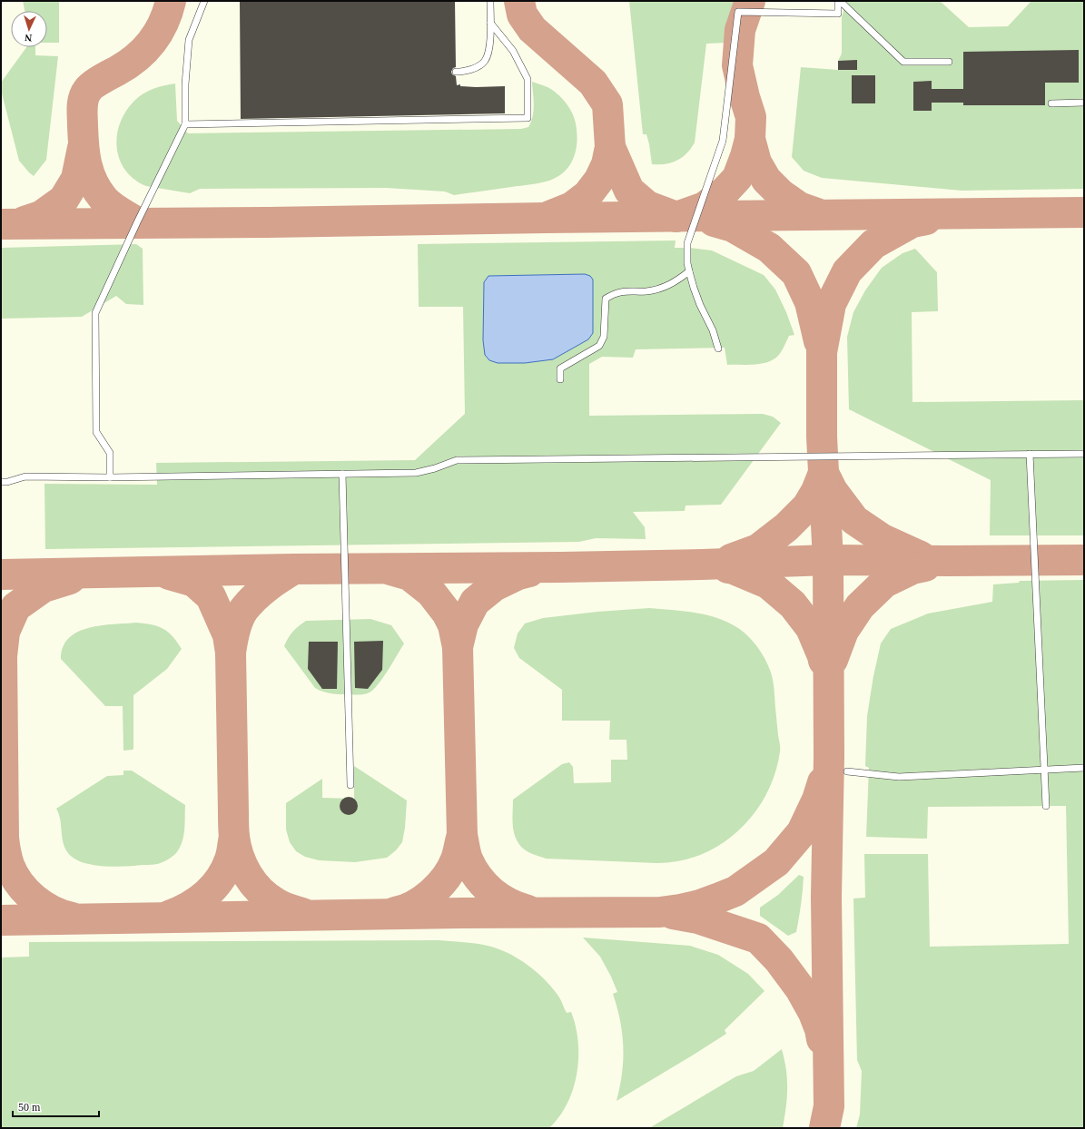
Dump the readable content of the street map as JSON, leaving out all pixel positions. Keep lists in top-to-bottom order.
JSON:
{
  "scale_bar": "50 m",
  "north": "bottom"
}
